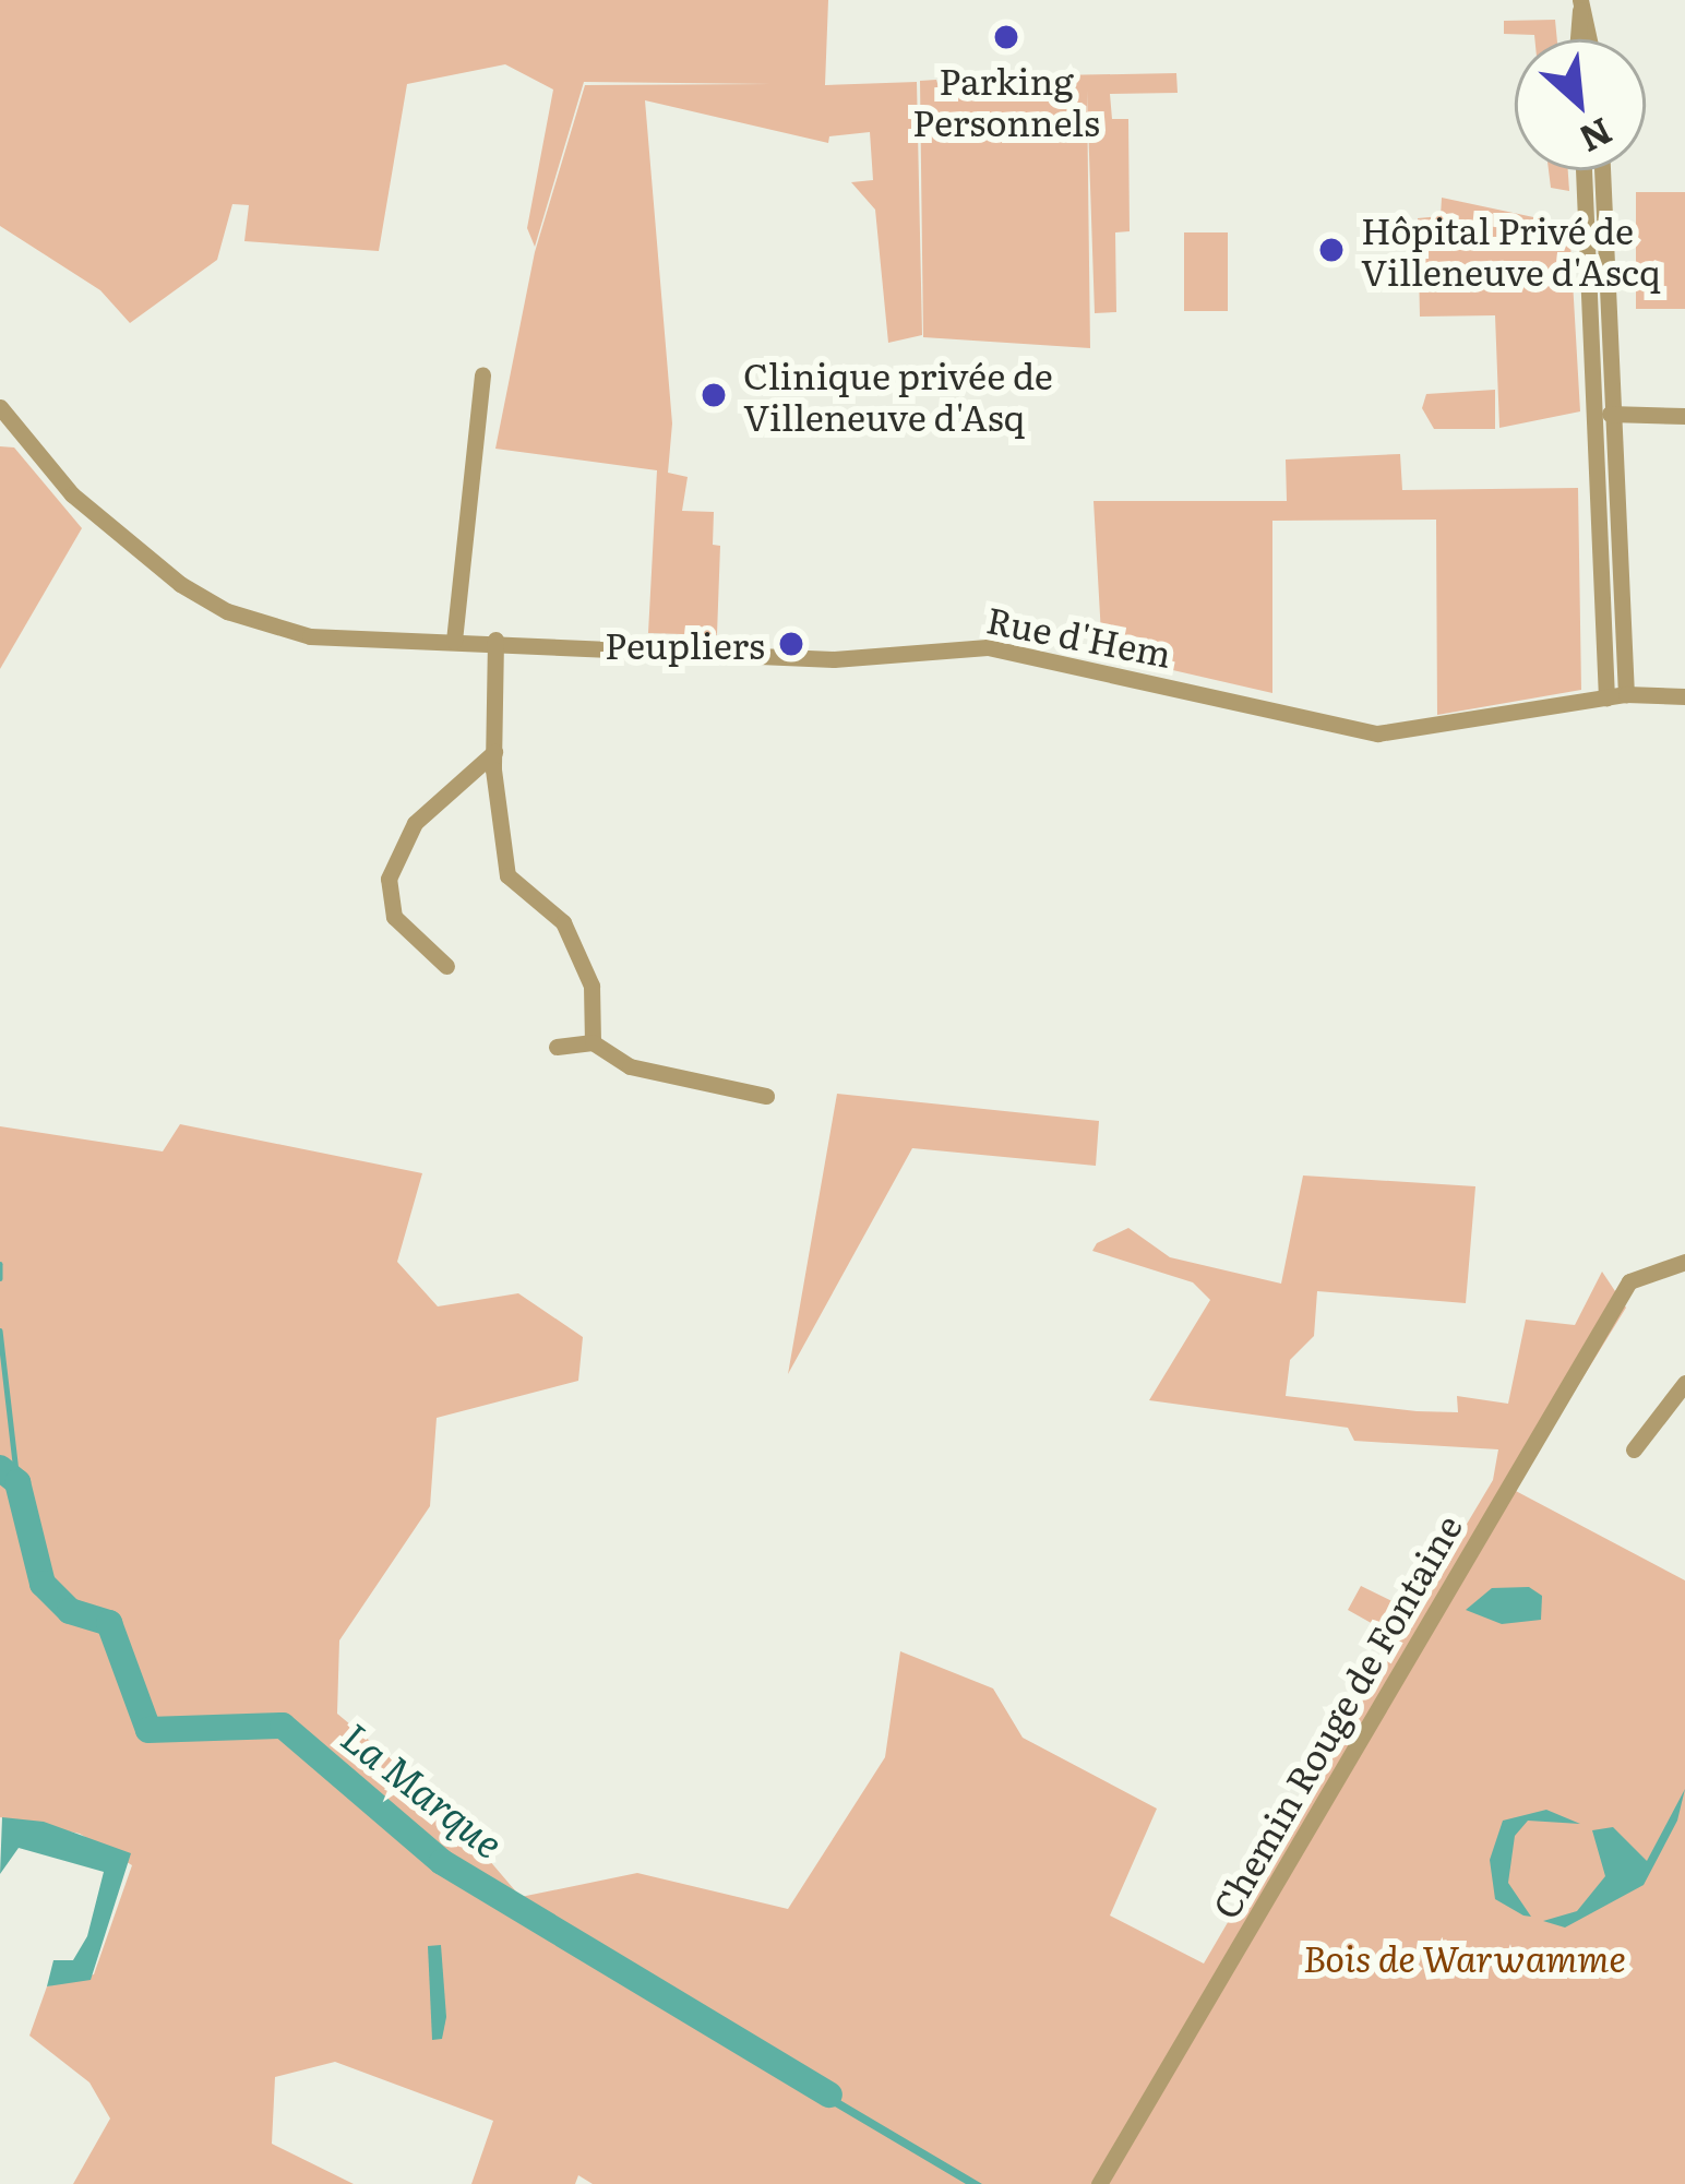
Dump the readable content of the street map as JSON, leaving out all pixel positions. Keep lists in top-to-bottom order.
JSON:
{
  "streets": {
    "street": ["Rue d'Hem", "Chemin Rouge de Fontaine"]
  },
  "water": ["La Marque"],
  "parks": ["Bois de Warwamme"],
  "places": [
    "Parking Personnels",
    "Hôpital Privé de Villeneuve d'Ascq",
    "Clinique privée de Villeneuve d'Asq",
    "Peupliers"
  ],
  "north": "bottom right"
}
